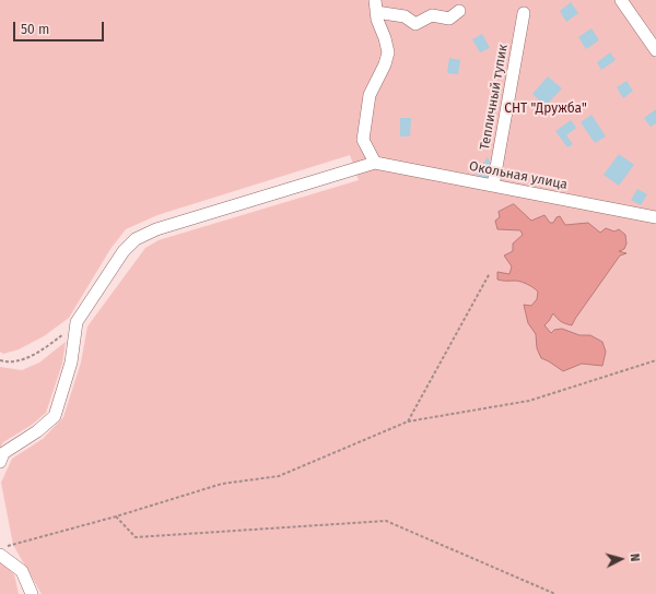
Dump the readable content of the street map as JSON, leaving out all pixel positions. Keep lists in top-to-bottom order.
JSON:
{
  "streets": {
    "street": ["Тепличный тупик", "Окольная улица"]
  },
  "crossings": [
    ["Тепличный тупик", "Окольная улица"]
  ],
  "parks": ["СНТ \"Дружба\""],
  "scale_bar": "50 m",
  "north": "right"
}
